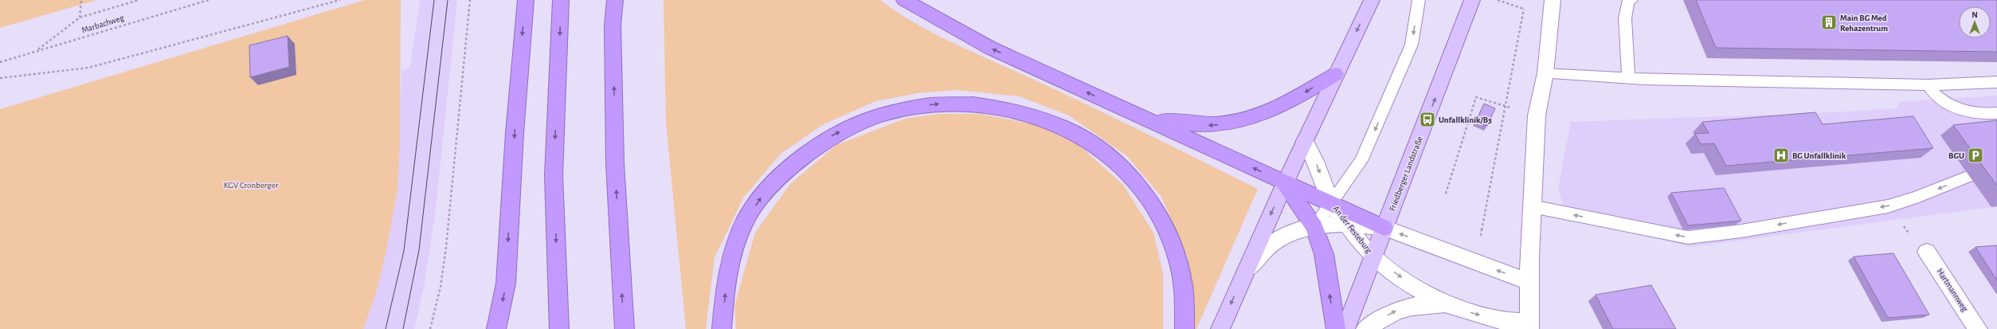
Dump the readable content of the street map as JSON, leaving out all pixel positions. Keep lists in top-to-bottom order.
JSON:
{
  "streets": {
    "main road": ["Friedberger Landstraße"],
    "street": ["An der Festeburg", "Hartmannweg"],
    "path": ["Marbachweg"]
  },
  "crossings": [
    ["Friedberger Landstraße", "An der Festeburg"]
  ],
  "parks": ["KGV Cronberger"],
  "places": {
    "building": ["Main BG Med Rehazentrum"],
    "bus stop": ["Unfallklinik/B3"],
    "hospital": ["BG Unfallklinik"],
    "parking": ["BGU"]
  },
  "north": "top"
}
